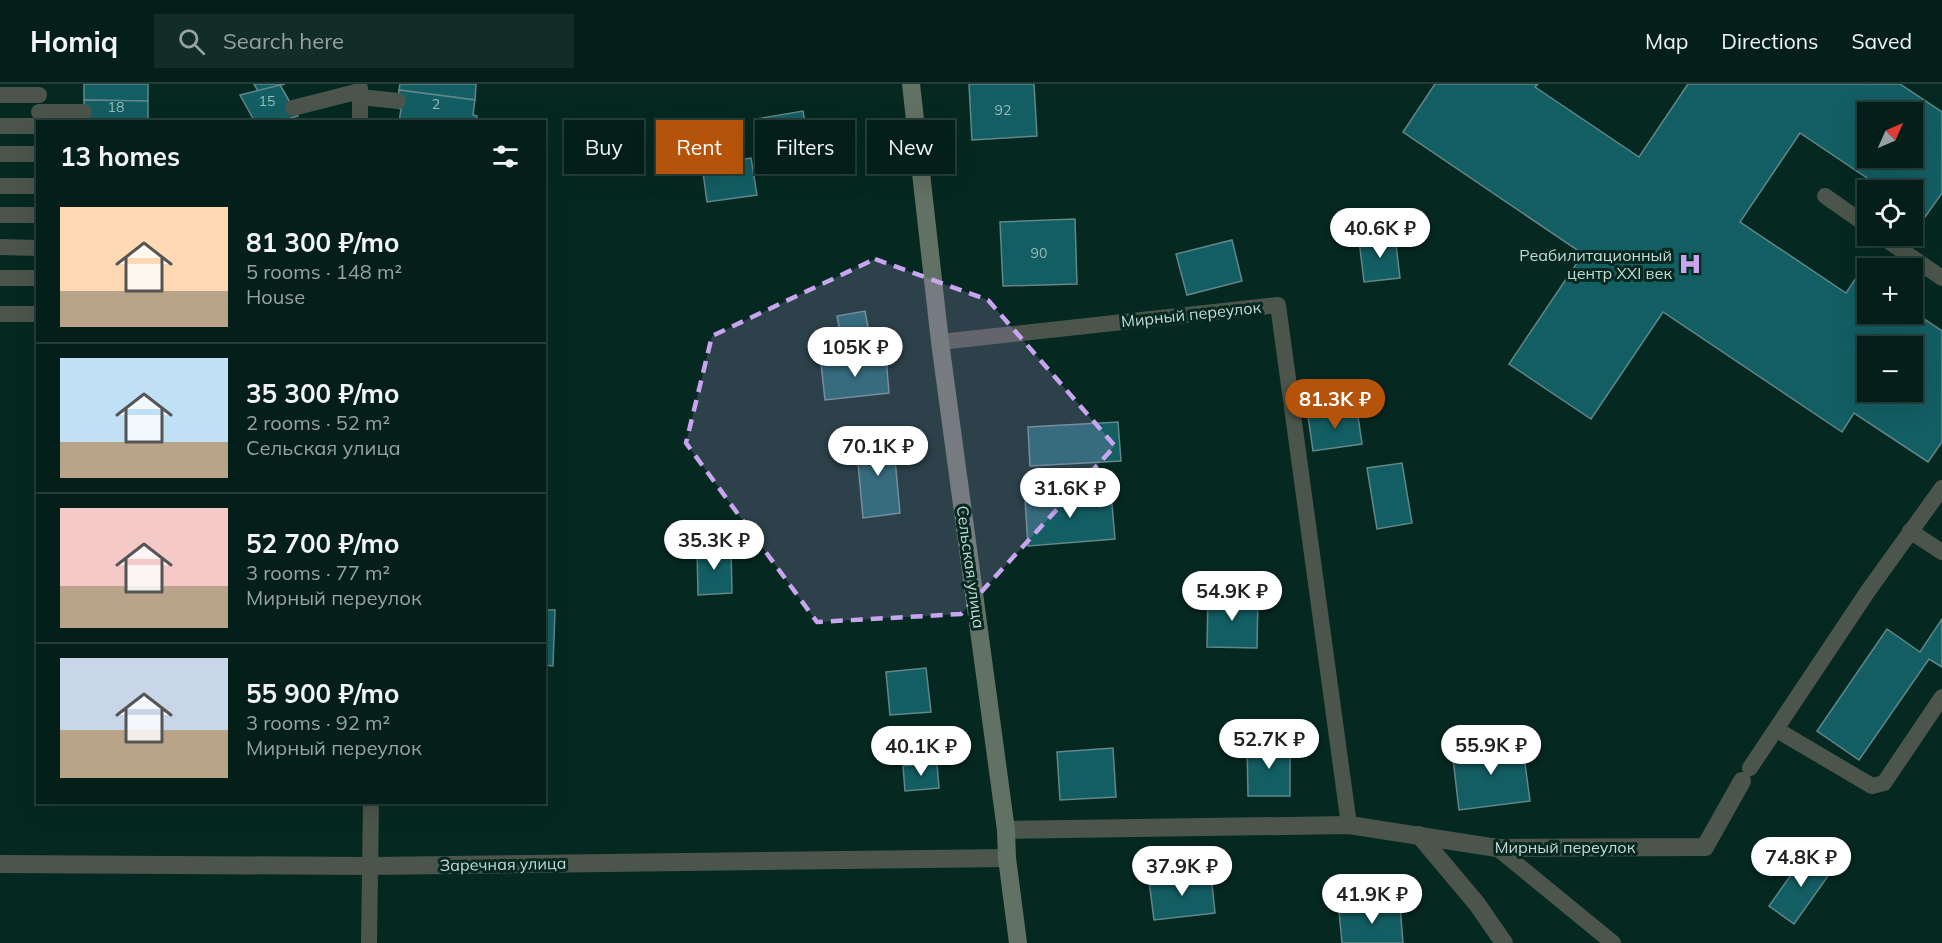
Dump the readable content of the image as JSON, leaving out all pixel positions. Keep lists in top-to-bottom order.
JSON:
{
  "streets": {
    "street": ["Мирный переулок", "Сельская улица", "Заречная улица"]
  },
  "crossings": [
    ["Мирный переулок", "Сельская улица"],
    ["Сельская улица", "Заречная улица"]
  ],
  "places": {
    "hospital": ["Реабилитационный центр ХХI век"]
  },
  "house_numbers": [
    "15",
    "2",
    "18",
    "92",
    "90"
  ],
  "north": "top right",
  "page": {
    "header": "Homiq",
    "search": "Search here",
    "nav": ["Map", "Directions", "Saved"],
    "map_buttons": ["+", "−"],
    "chip": [
      "Buy",
      "Rent",
      "Filters",
      "New"
    ],
    "heading": "13 homes",
    "list": [
      {
        "name": "81 300 ₽/mo",
        "note": "5 rooms · 148 m² · House"
      },
      {
        "name": "35 300 ₽/mo",
        "note": "2 rooms · 52 m² · Сельская улица"
      },
      {
        "name": "52 700 ₽/mo",
        "note": "3 rooms · 77 m² · Мирный переулок"
      },
      {
        "name": "55 900 ₽/mo",
        "note": "3 rooms · 92 m² · Мирный переулок"
      }
    ],
    "price": [
      "40.6K ₽",
      "105K ₽",
      "81.3K ₽",
      "70.1K ₽",
      "31.6K ₽",
      "35.3K ₽",
      "54.9K ₽",
      "52.7K ₽",
      "55.9K ₽",
      "40.1K ₽",
      "74.8K ₽",
      "37.9K ₽",
      "41.9K ₽"
    ]
  }
}
